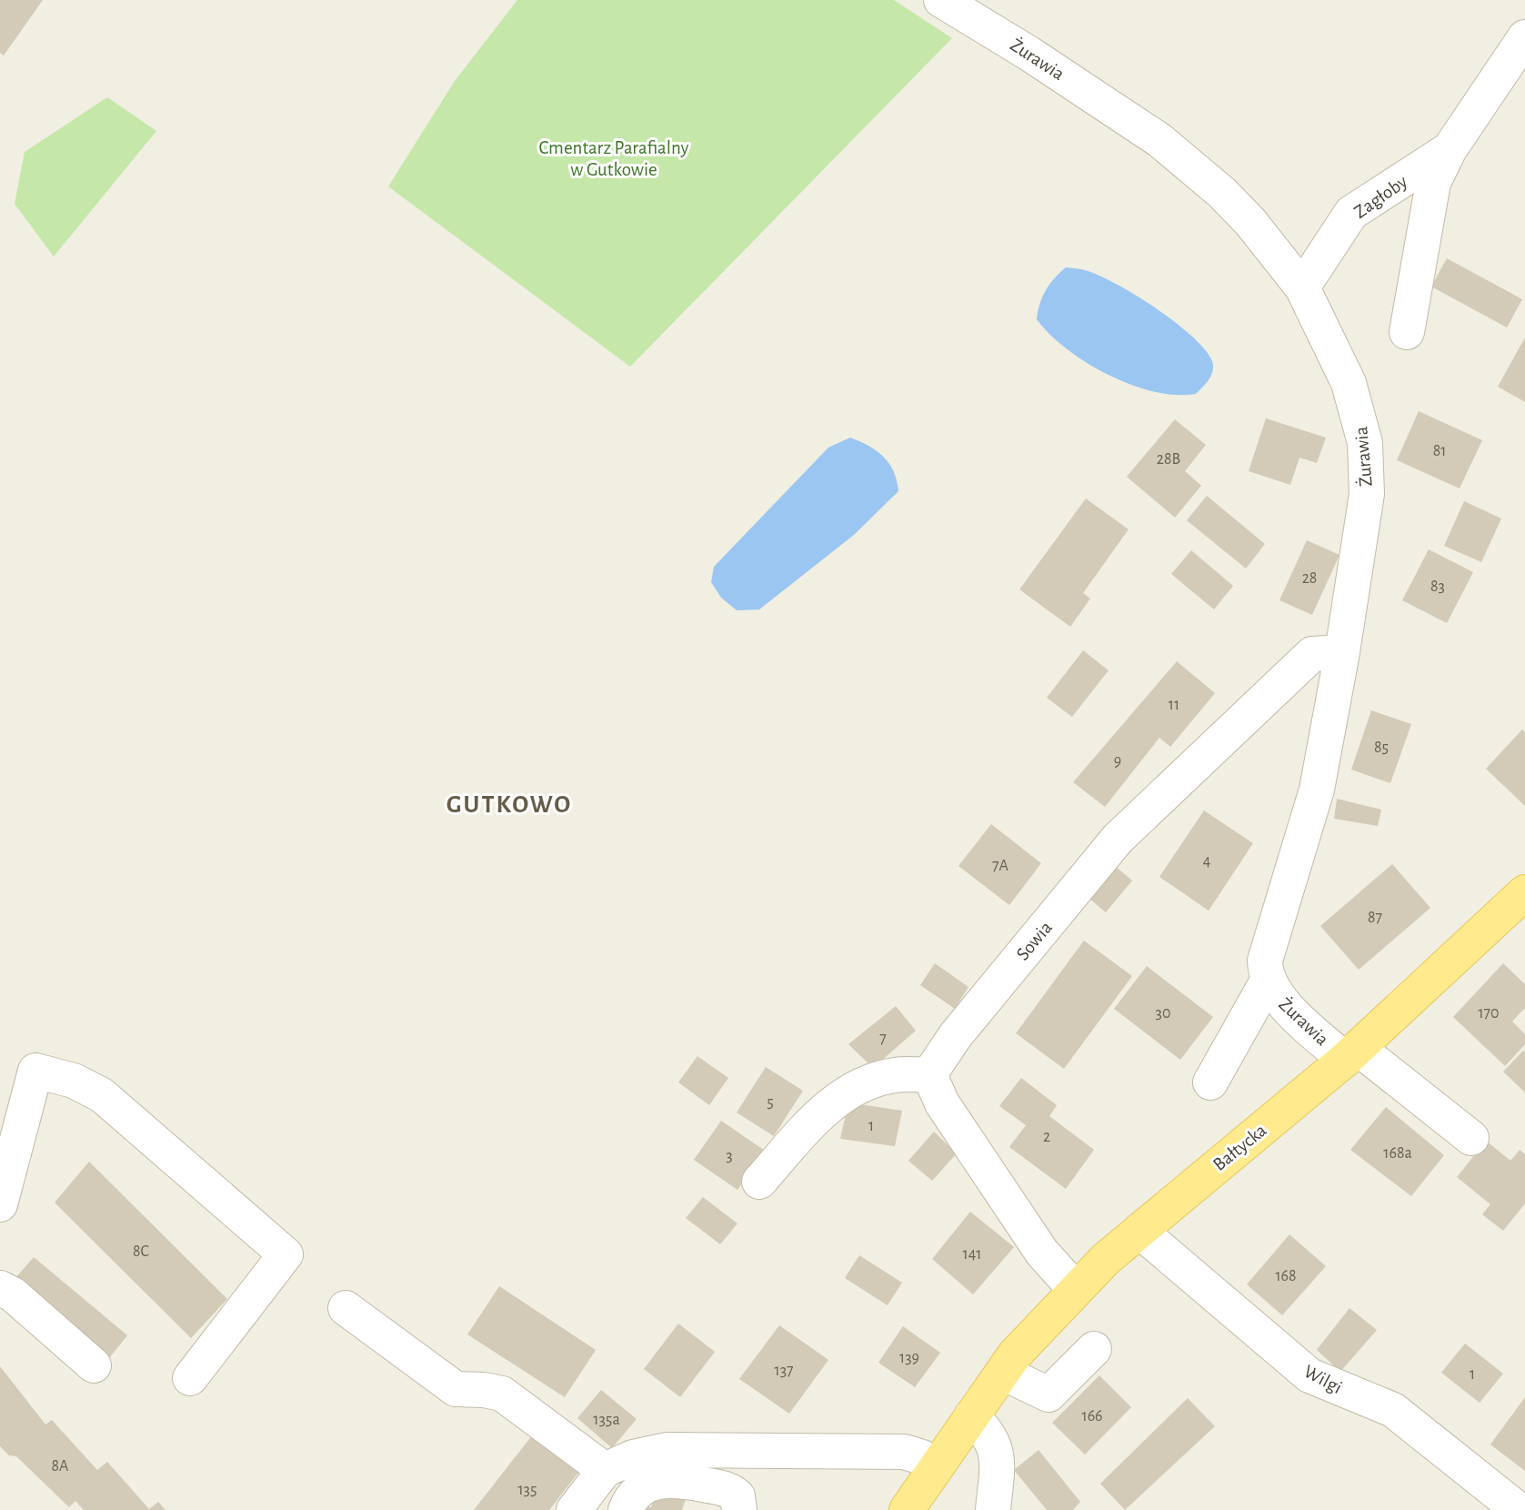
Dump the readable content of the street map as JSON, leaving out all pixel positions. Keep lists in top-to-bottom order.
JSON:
{
  "streets": {
    "main road": ["Bałtycka"],
    "street": [
      "Żurawia",
      "Zagłoby",
      "Sowia",
      "Wilgi"
    ]
  },
  "crossings": [
    ["Żurawia", "Zagłoby"],
    ["Żurawia", "Sowia"],
    ["Żurawia", "Bałtycka"],
    ["Bałtycka", "Wilgi"]
  ],
  "districts": ["GUTKOWO"],
  "parks": ["Cmentarz Parafialny w Gutkowie"],
  "house_numbers": [
    "81",
    "28B",
    "28",
    "83",
    "11",
    "85",
    "9",
    "4",
    "7A",
    "87",
    "30",
    "170",
    "7",
    "5",
    "1",
    "2",
    "168a",
    "3",
    "8C",
    "141",
    "168",
    "139",
    "137",
    "1",
    "166",
    "135a",
    "8A",
    "135"
  ]
}
